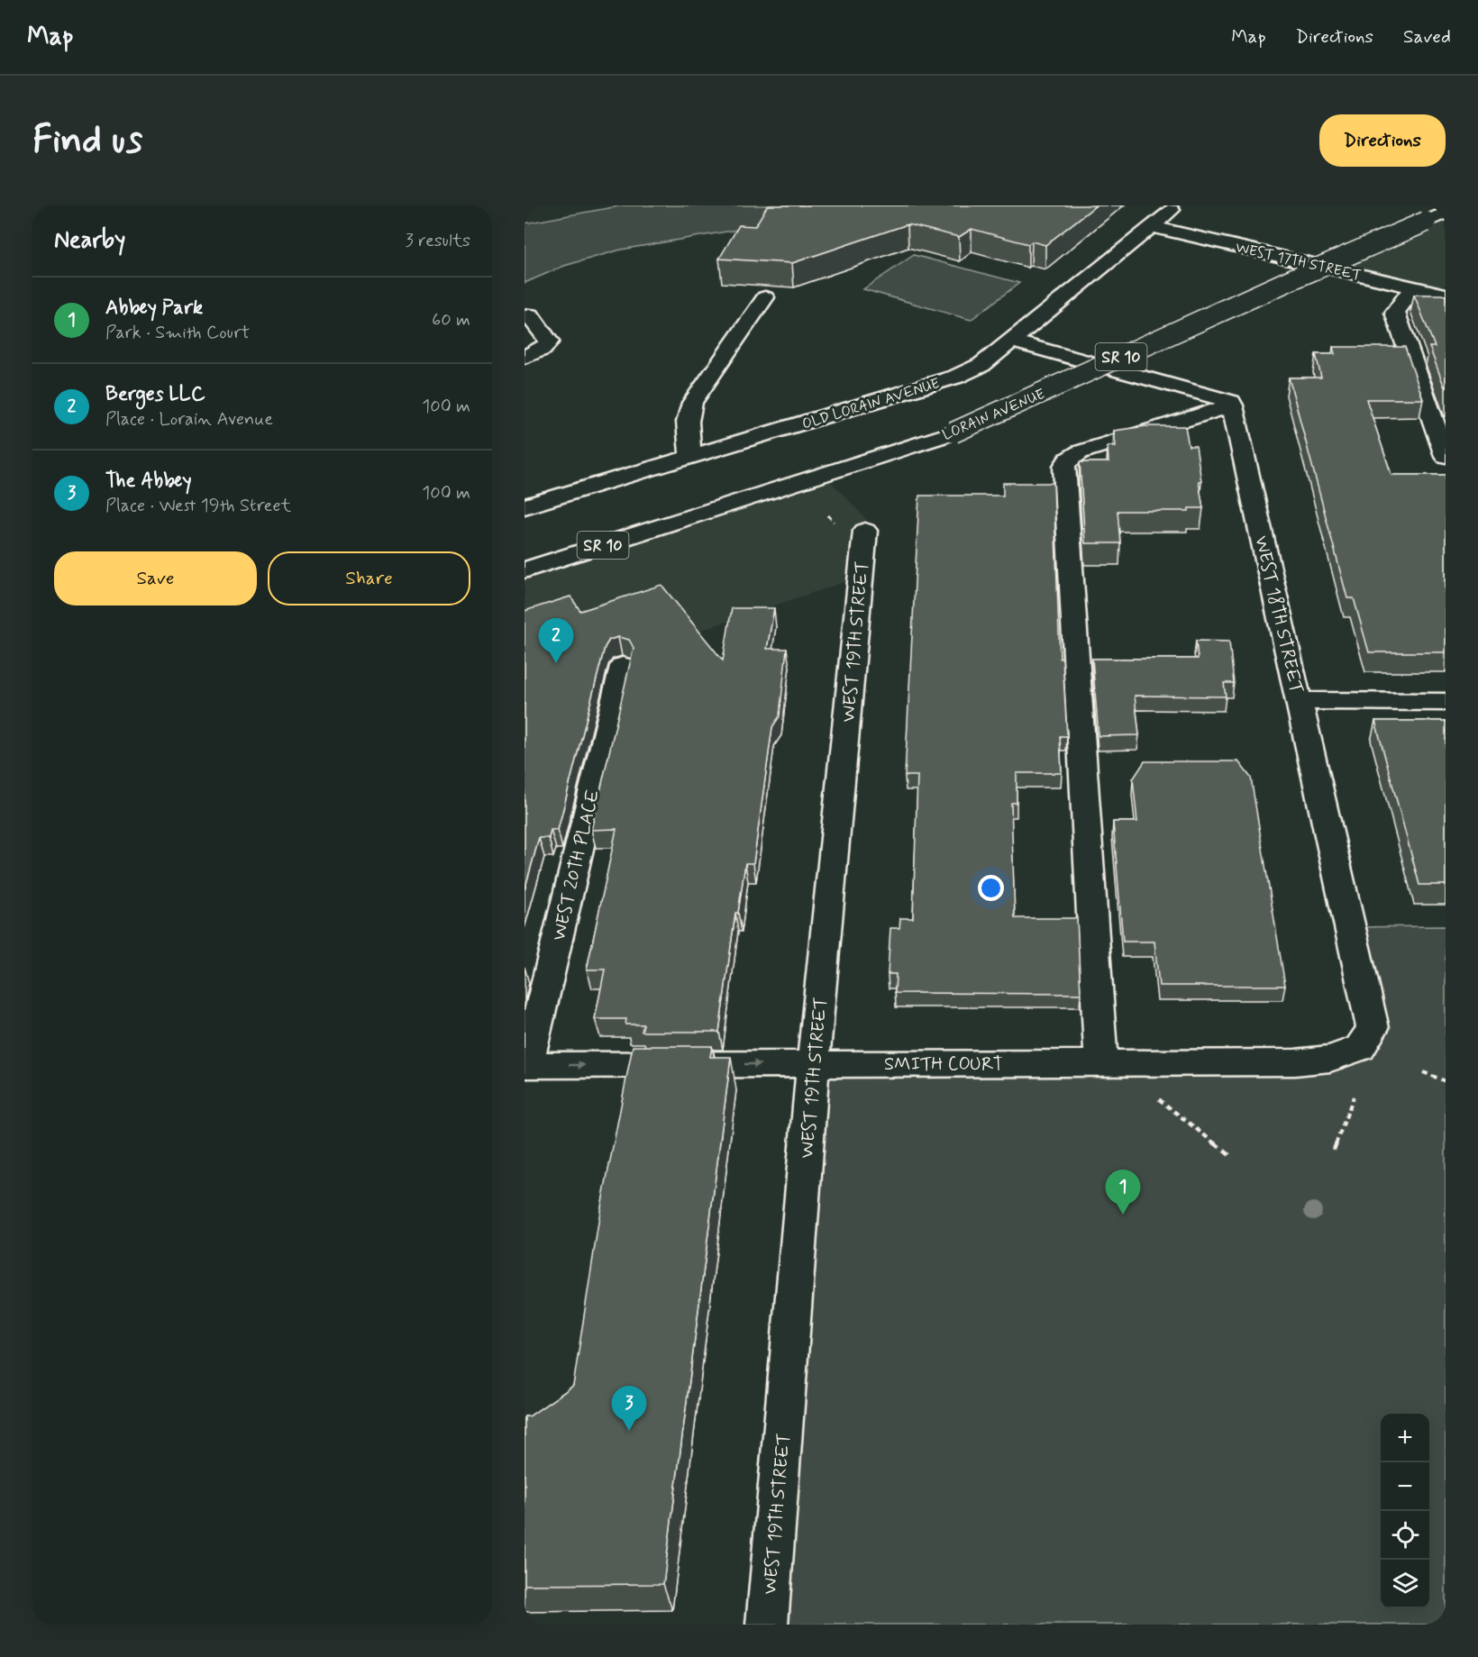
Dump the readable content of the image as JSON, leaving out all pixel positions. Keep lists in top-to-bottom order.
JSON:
{
  "streets": {
    "street": [
      "WEST 17TH STREET",
      "SR 10",
      "OLD LORAIN AVENUE",
      "LORAIN AVENUE",
      "WEST 18TH STREET",
      "WEST 19TH STREET",
      "WEST 20TH PLACE",
      "SMITH COURT"
    ]
  },
  "crossings": [
    ["WEST 17TH STREET", "OLD LORAIN AVENUE"],
    ["WEST 18TH STREET", "SMITH COURT"],
    ["WEST 19TH STREET", "SMITH COURT"],
    ["WEST 20TH PLACE", "SMITH COURT"]
  ],
  "page": {
    "header": "Map",
    "nav": ["Map", "Directions", "Saved"],
    "buttons": [
      "Directions",
      ["Save", "Share"]
    ],
    "title": "Find us",
    "heading": ["Nearby", "3 results"],
    "list": [
      {
        "mark": "1",
        "name": "Abbey Park",
        "note": "Park · Smith Court",
        "value": "60 m"
      },
      {
        "mark": "2",
        "name": "Berges LLC",
        "note": "Place · Lorain Avenue",
        "value": "100 m"
      },
      {
        "mark": "3",
        "name": "The Abbey",
        "note": "Place · West 19th Street",
        "value": "100 m"
      }
    ],
    "pins": ["2", "1", "3"],
    "map_buttons": ["+", "−"]
  }
}
